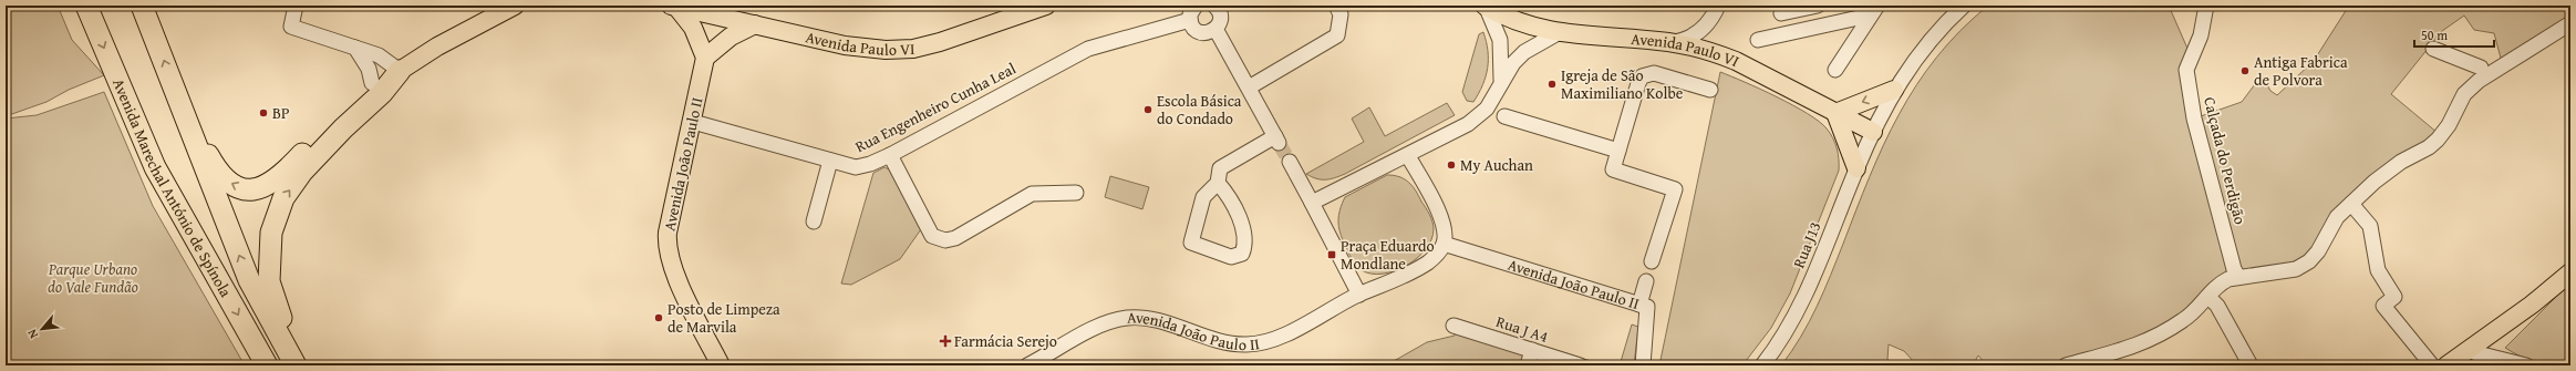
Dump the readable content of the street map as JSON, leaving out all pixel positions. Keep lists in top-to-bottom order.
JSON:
{
  "streets": {
    "highway": ["Avenida Marechal António de Spínola"],
    "main road": ["Avenida Paulo VI", "Avenida João Paulo II"],
    "street": [
      "Rua Engenheiro Cunha Leal",
      "Calçada do Perdigão",
      "Rua J13",
      "Rua J A4"
    ]
  },
  "crossings": [
    ["Avenida Paulo VI", "Rua J13"],
    ["Rua Engenheiro Cunha Leal", "Avenida João Paulo II"]
  ],
  "parks": ["Parque Urbano do Vale Fundão"],
  "places": {
    "other": [
      "Antiga Fabrica de Polvora",
      "Igreja de São Maximiliano Kolbe",
      "Escola Básica do Condado",
      "BP",
      "My Auchan",
      "Posto de Limpeza de Marvila"
    ],
    "transit": ["Praça Eduardo Mondlane"],
    "health": ["Farmácia Serejo"]
  },
  "scale_bar": "50 m",
  "north": "bottom left"
}
